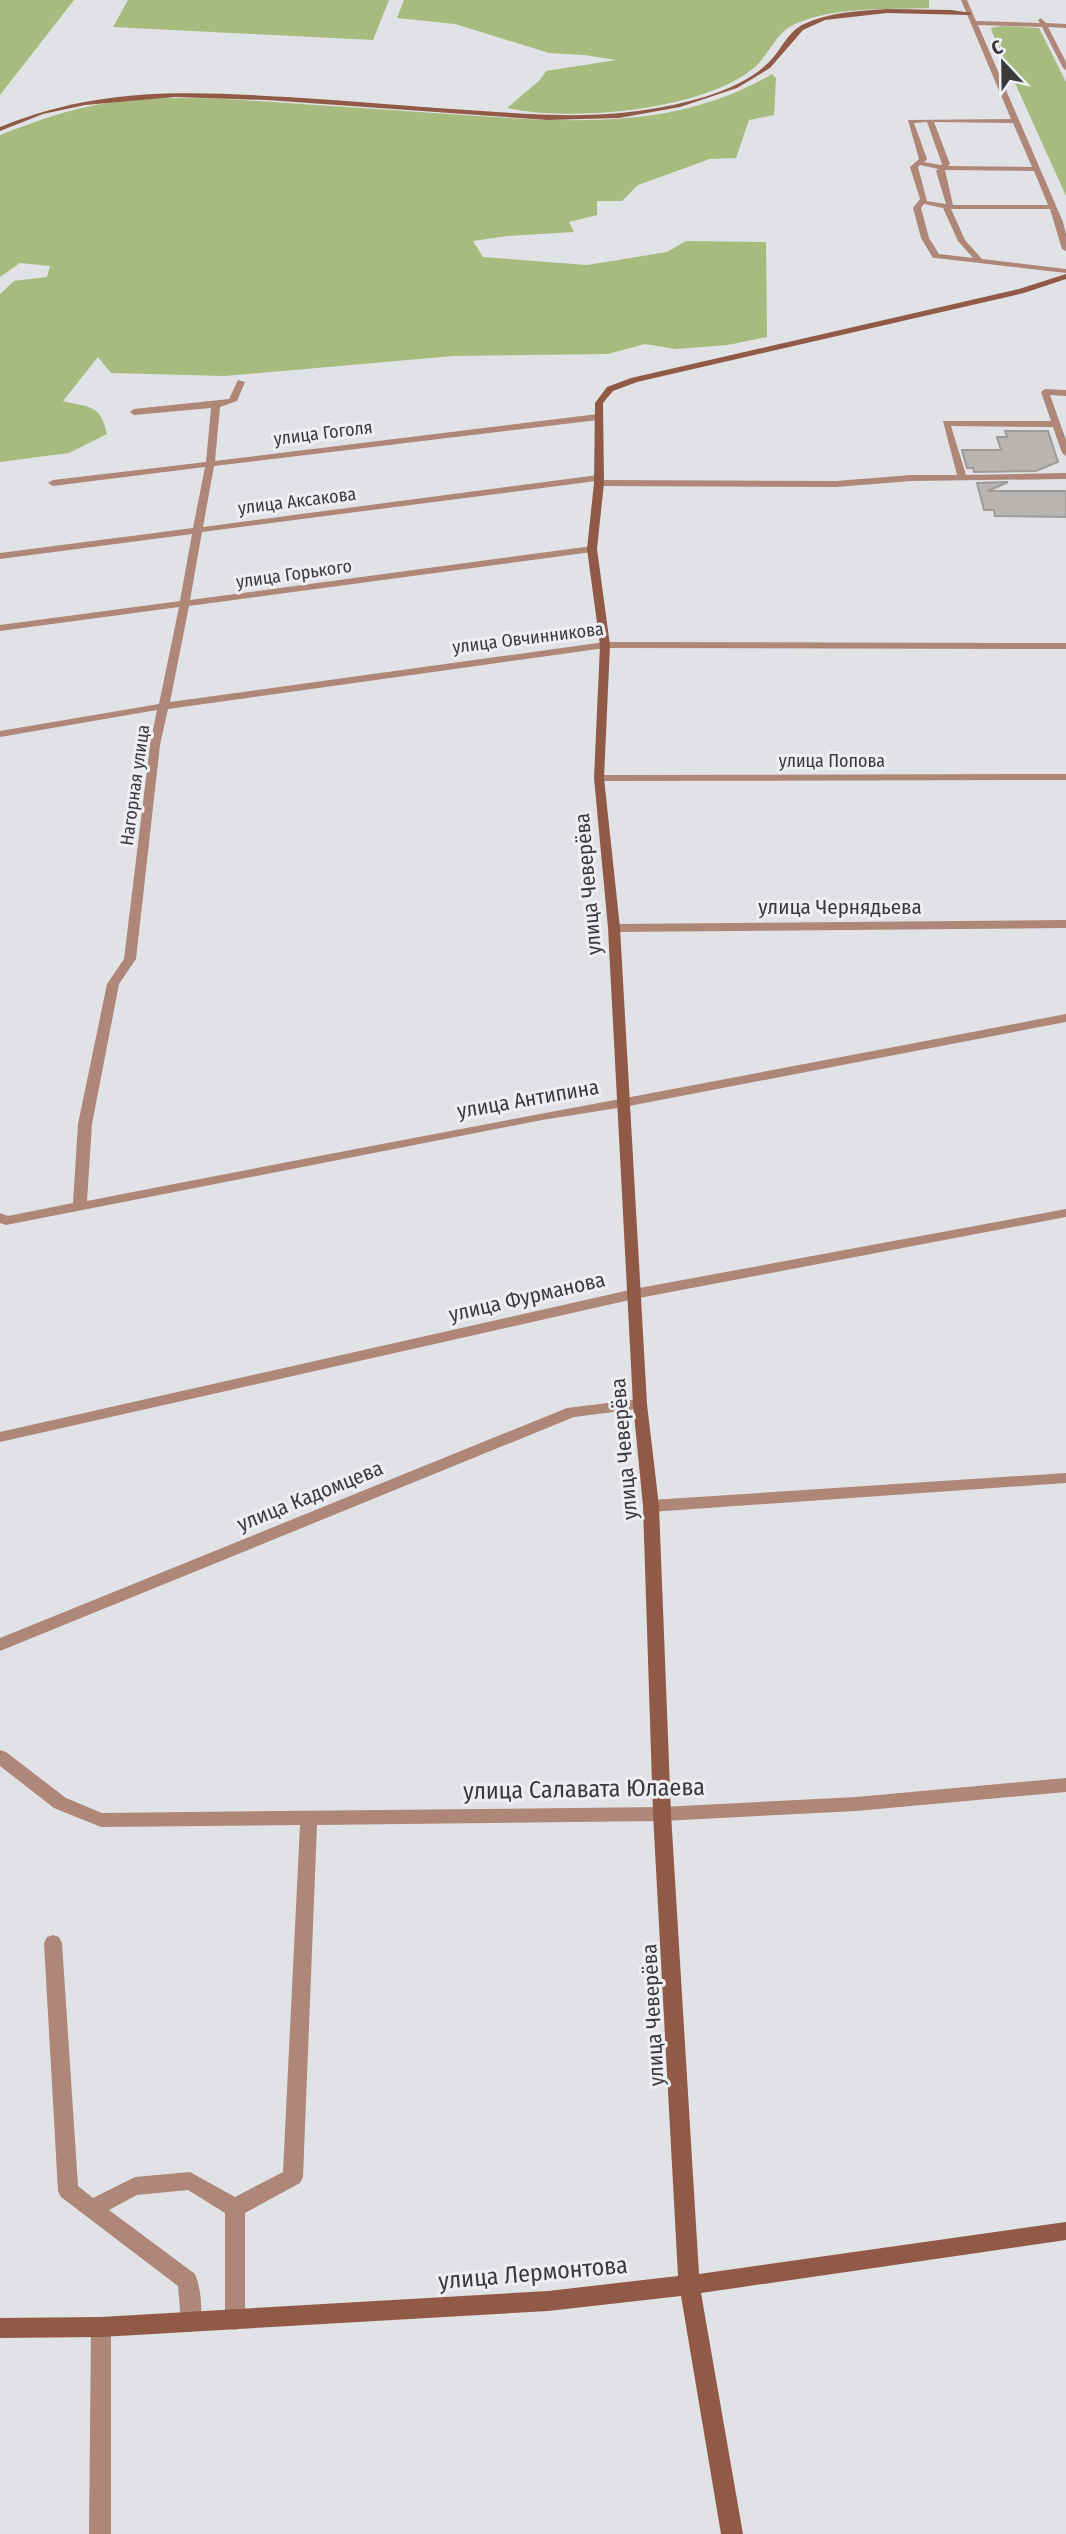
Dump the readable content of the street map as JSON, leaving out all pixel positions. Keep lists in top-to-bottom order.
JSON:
{
  "streets": {
    "street": [
      "улица Гоголя",
      "улица Аксакова",
      "улица Горького",
      "улица Овчинникова",
      "улица Попова",
      "Нагорная улица",
      "улица Чеверёва",
      "улица Чернядьева",
      "улица Антипина",
      "улица Фурманова",
      "улица Кадомцева",
      "улица Салавата Юлаева",
      "улица Лермонтова"
    ]
  },
  "crossings": [
    ["улица Гоголя", "Нагорная улица"],
    ["улица Гоголя", "улица Чеверёва"],
    ["улица Аксакова", "Нагорная улица"],
    ["улица Аксакова", "улица Чеверёва"],
    ["улица Горького", "Нагорная улица"],
    ["улица Горького", "улица Чеверёва"],
    ["улица Овчинникова", "Нагорная улица"],
    ["улица Овчинникова", "улица Чеверёва"],
    ["улица Попова", "улица Чеверёва"],
    ["Нагорная улица", "улица Антипина"],
    ["улица Чеверёва", "улица Чернядьева"],
    ["улица Чеверёва", "улица Антипина"],
    ["улица Чеверёва", "улица Фурманова"],
    ["улица Чеверёва", "улица Кадомцева"],
    ["улица Чеверёва", "улица Салавата Юлаева"],
    ["улица Чеверёва", "улица Лермонтова"]
  ],
  "north": "top"
}
